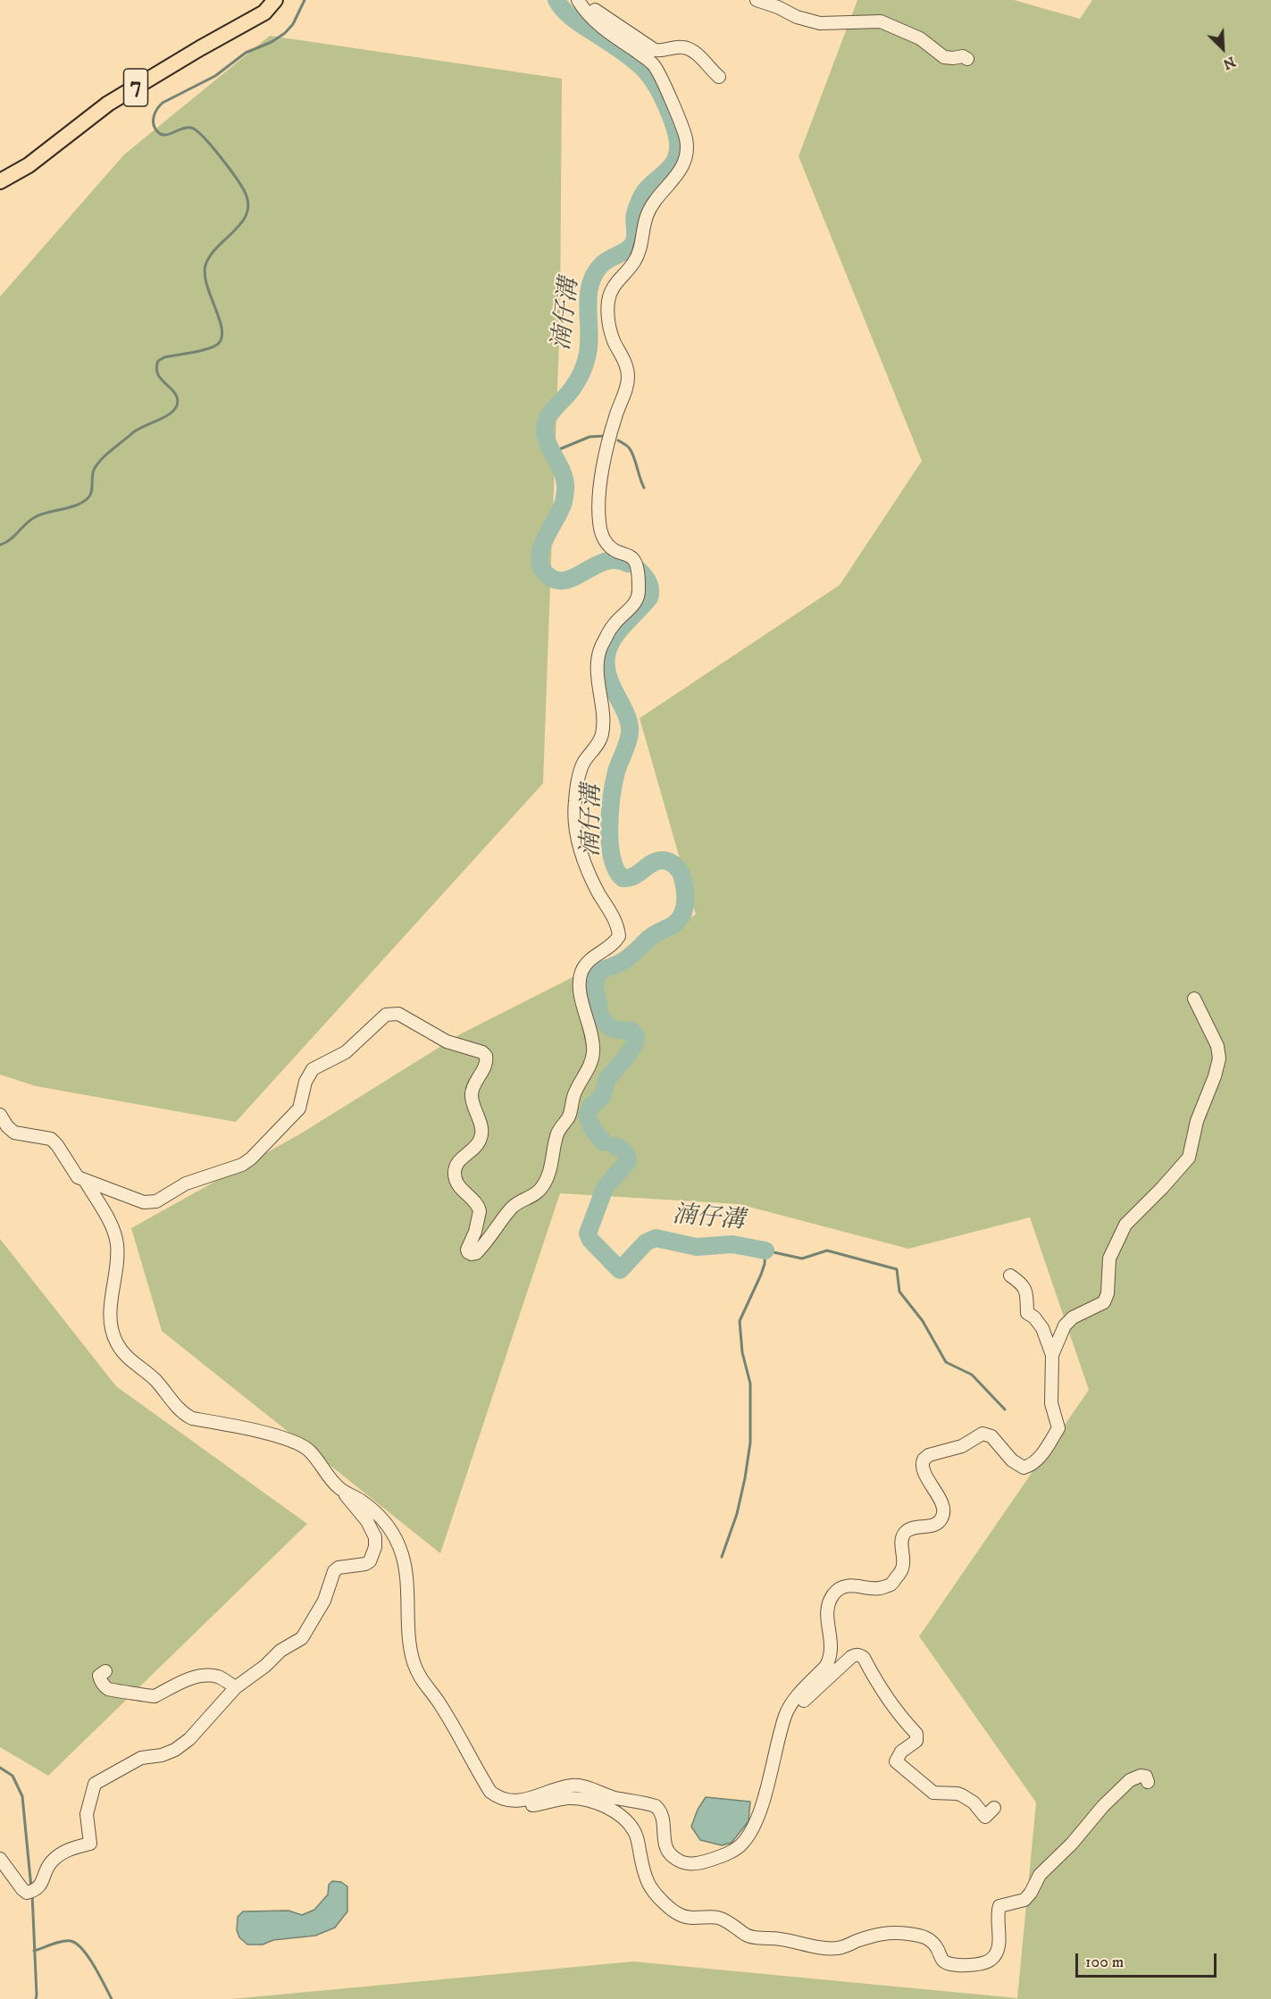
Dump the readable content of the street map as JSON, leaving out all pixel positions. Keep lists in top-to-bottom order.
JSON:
{
  "streets": {
    "main road": ["7"]
  },
  "water": ["湳仔溝"],
  "scale_bar": "100 m",
  "north": "bottom right"
}
